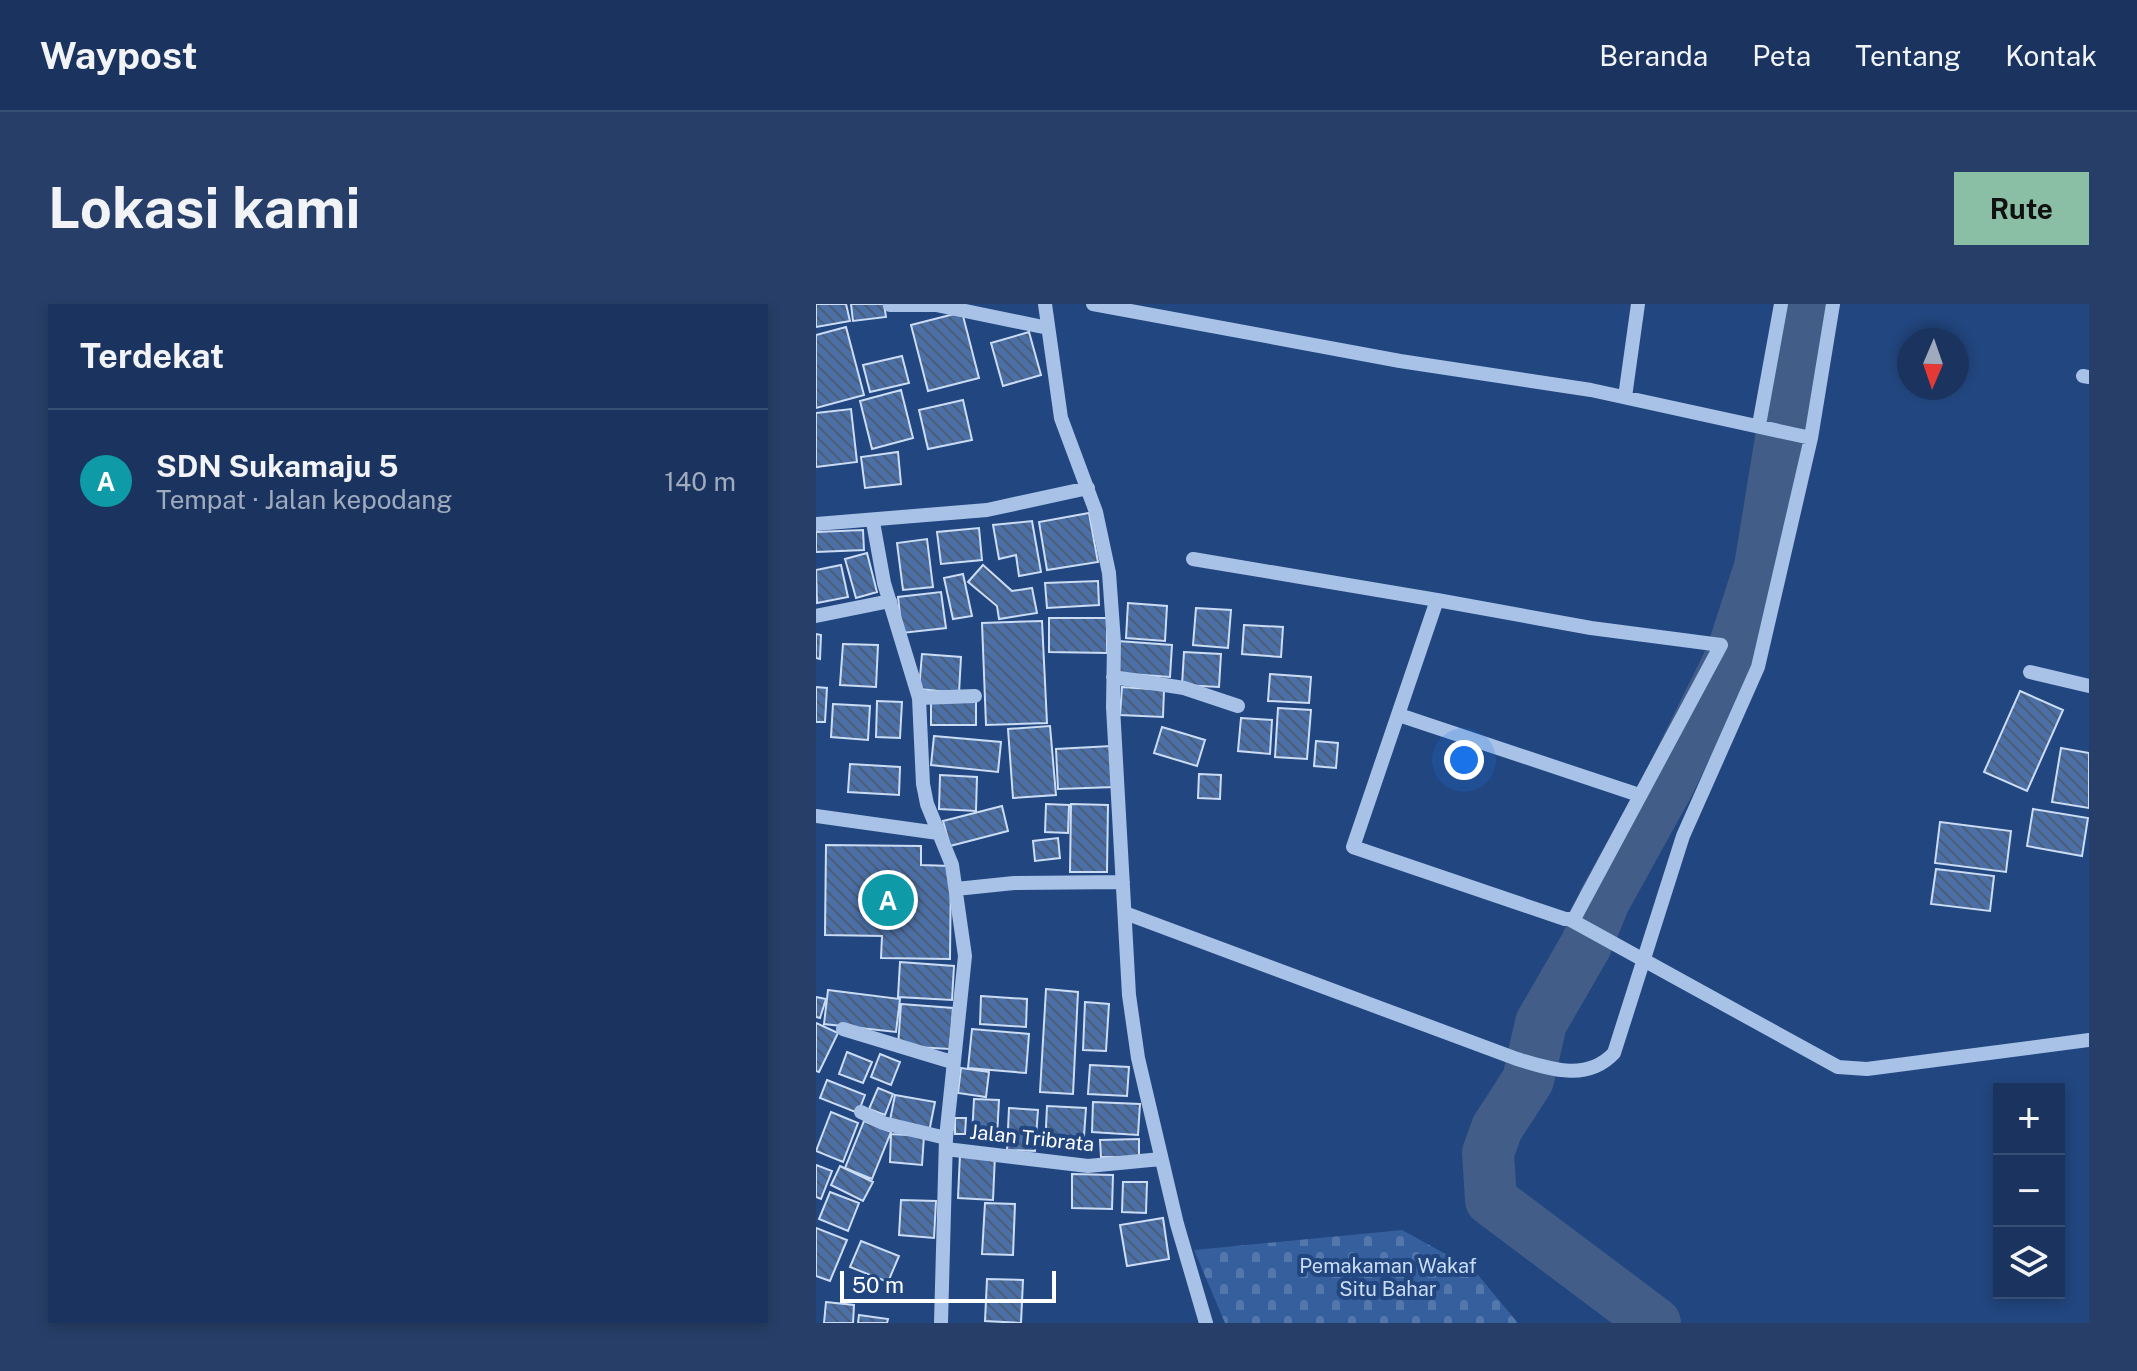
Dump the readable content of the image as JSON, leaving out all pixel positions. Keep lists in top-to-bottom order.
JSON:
{
  "streets": {
    "street": ["Jalan Tribrata"]
  },
  "parks": ["Pemakaman Wakaf Situ Bahar"],
  "scale_bar": "50 m",
  "north": "bottom",
  "page": {
    "header": "Waypost",
    "nav": [
      "Beranda",
      "Peta",
      "Tentang",
      "Kontak"
    ],
    "buttons": "Rute",
    "title": "Lokasi kami",
    "heading": "Terdekat",
    "list": [
      {
        "mark": "A",
        "name": "SDN Sukamaju 5",
        "note": "Tempat · Jalan kepodang",
        "value": "140 m"
      }
    ],
    "pins": "A",
    "map_buttons": ["+", "−"],
    "scale": "50 m"
  }
}
